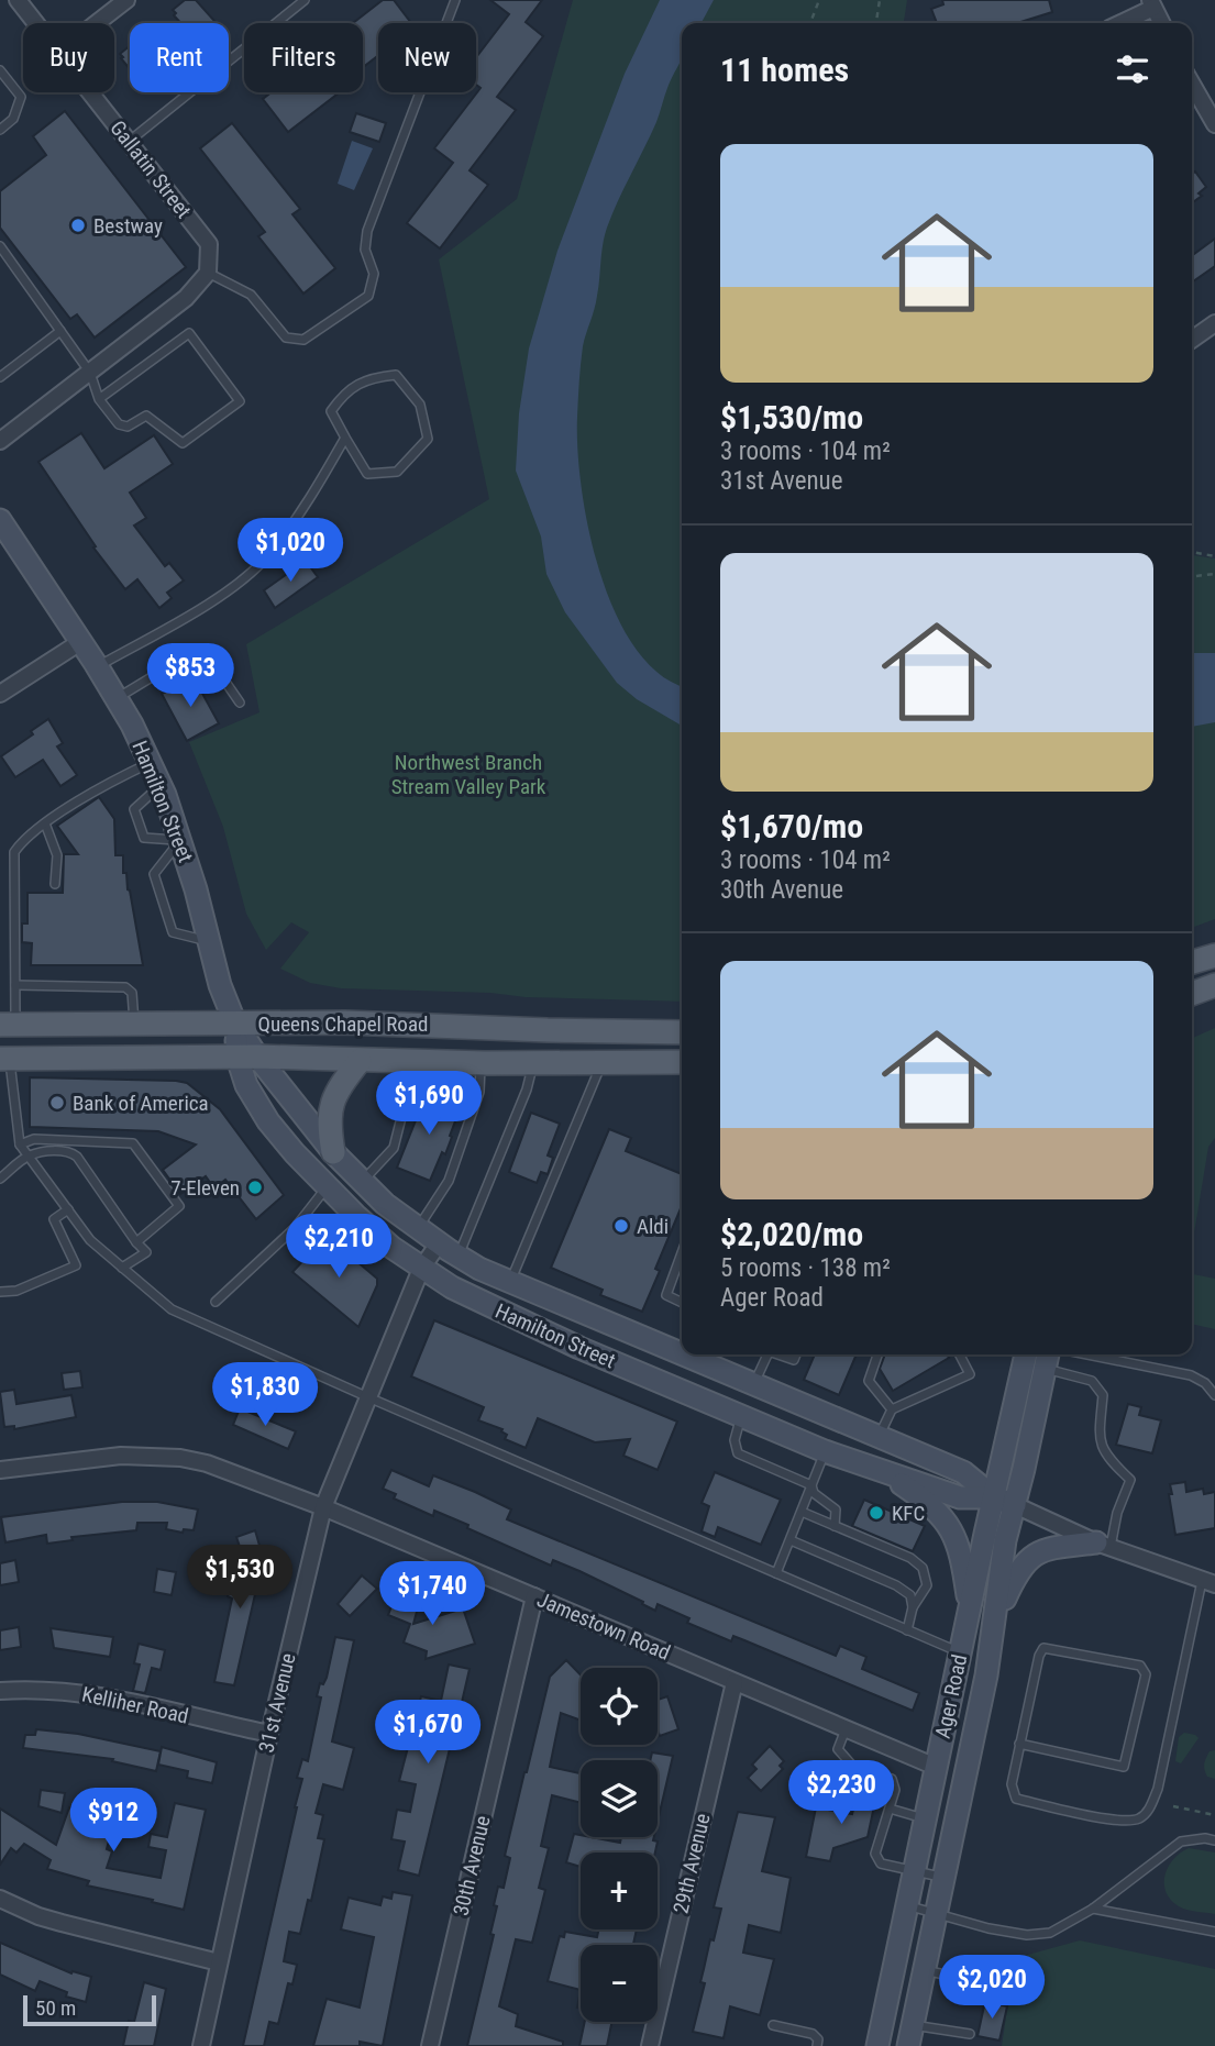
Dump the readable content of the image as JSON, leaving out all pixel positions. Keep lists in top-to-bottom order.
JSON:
{
  "streets": {
    "main road": ["Hamilton Street", "Queens Chapel Road", "Ager Road"],
    "street": [
      "Gallatin Street",
      "Jamestown Road",
      "31st Avenue",
      "Kelliher Road",
      "29th Avenue",
      "30th Avenue"
    ]
  },
  "crossings": [
    ["Hamilton Street", "Queens Chapel Road"],
    ["Hamilton Street", "Ager Road"],
    ["Hamilton Street", "31st Avenue"],
    ["Jamestown Road", "Ager Road"],
    ["Jamestown Road", "31st Avenue"],
    ["Jamestown Road", "29th Avenue"],
    ["Jamestown Road", "30th Avenue"],
    ["31st Avenue", "Kelliher Road"]
  ],
  "parks": ["Northwest Branch Stream Valley Park"],
  "places": [
    "Bestway",
    "Bank of America",
    "7-Eleven",
    "Aldi",
    "KFC"
  ],
  "scale_bar": "50 m",
  "page": {
    "chip": [
      "Buy",
      "Rent",
      "Filters",
      "New"
    ],
    "heading": "11 homes",
    "list": [
      {
        "name": "$1,530/mo",
        "note": "3 rooms · 104 m² · 31st Avenue"
      },
      {
        "name": "$1,670/mo",
        "note": "3 rooms · 104 m² · 30th Avenue"
      },
      {
        "name": "$2,020/mo",
        "note": "5 rooms · 138 m² · Ager Road"
      }
    ],
    "price": [
      "$1,020",
      "$853",
      "$1,690",
      "$2,210",
      "$1,830",
      "$1,530",
      "$1,740",
      "$1,670",
      "$2,230",
      "$912",
      "$2,020"
    ],
    "map_buttons": ["+", "−"],
    "scale": "50 m"
  }
}
